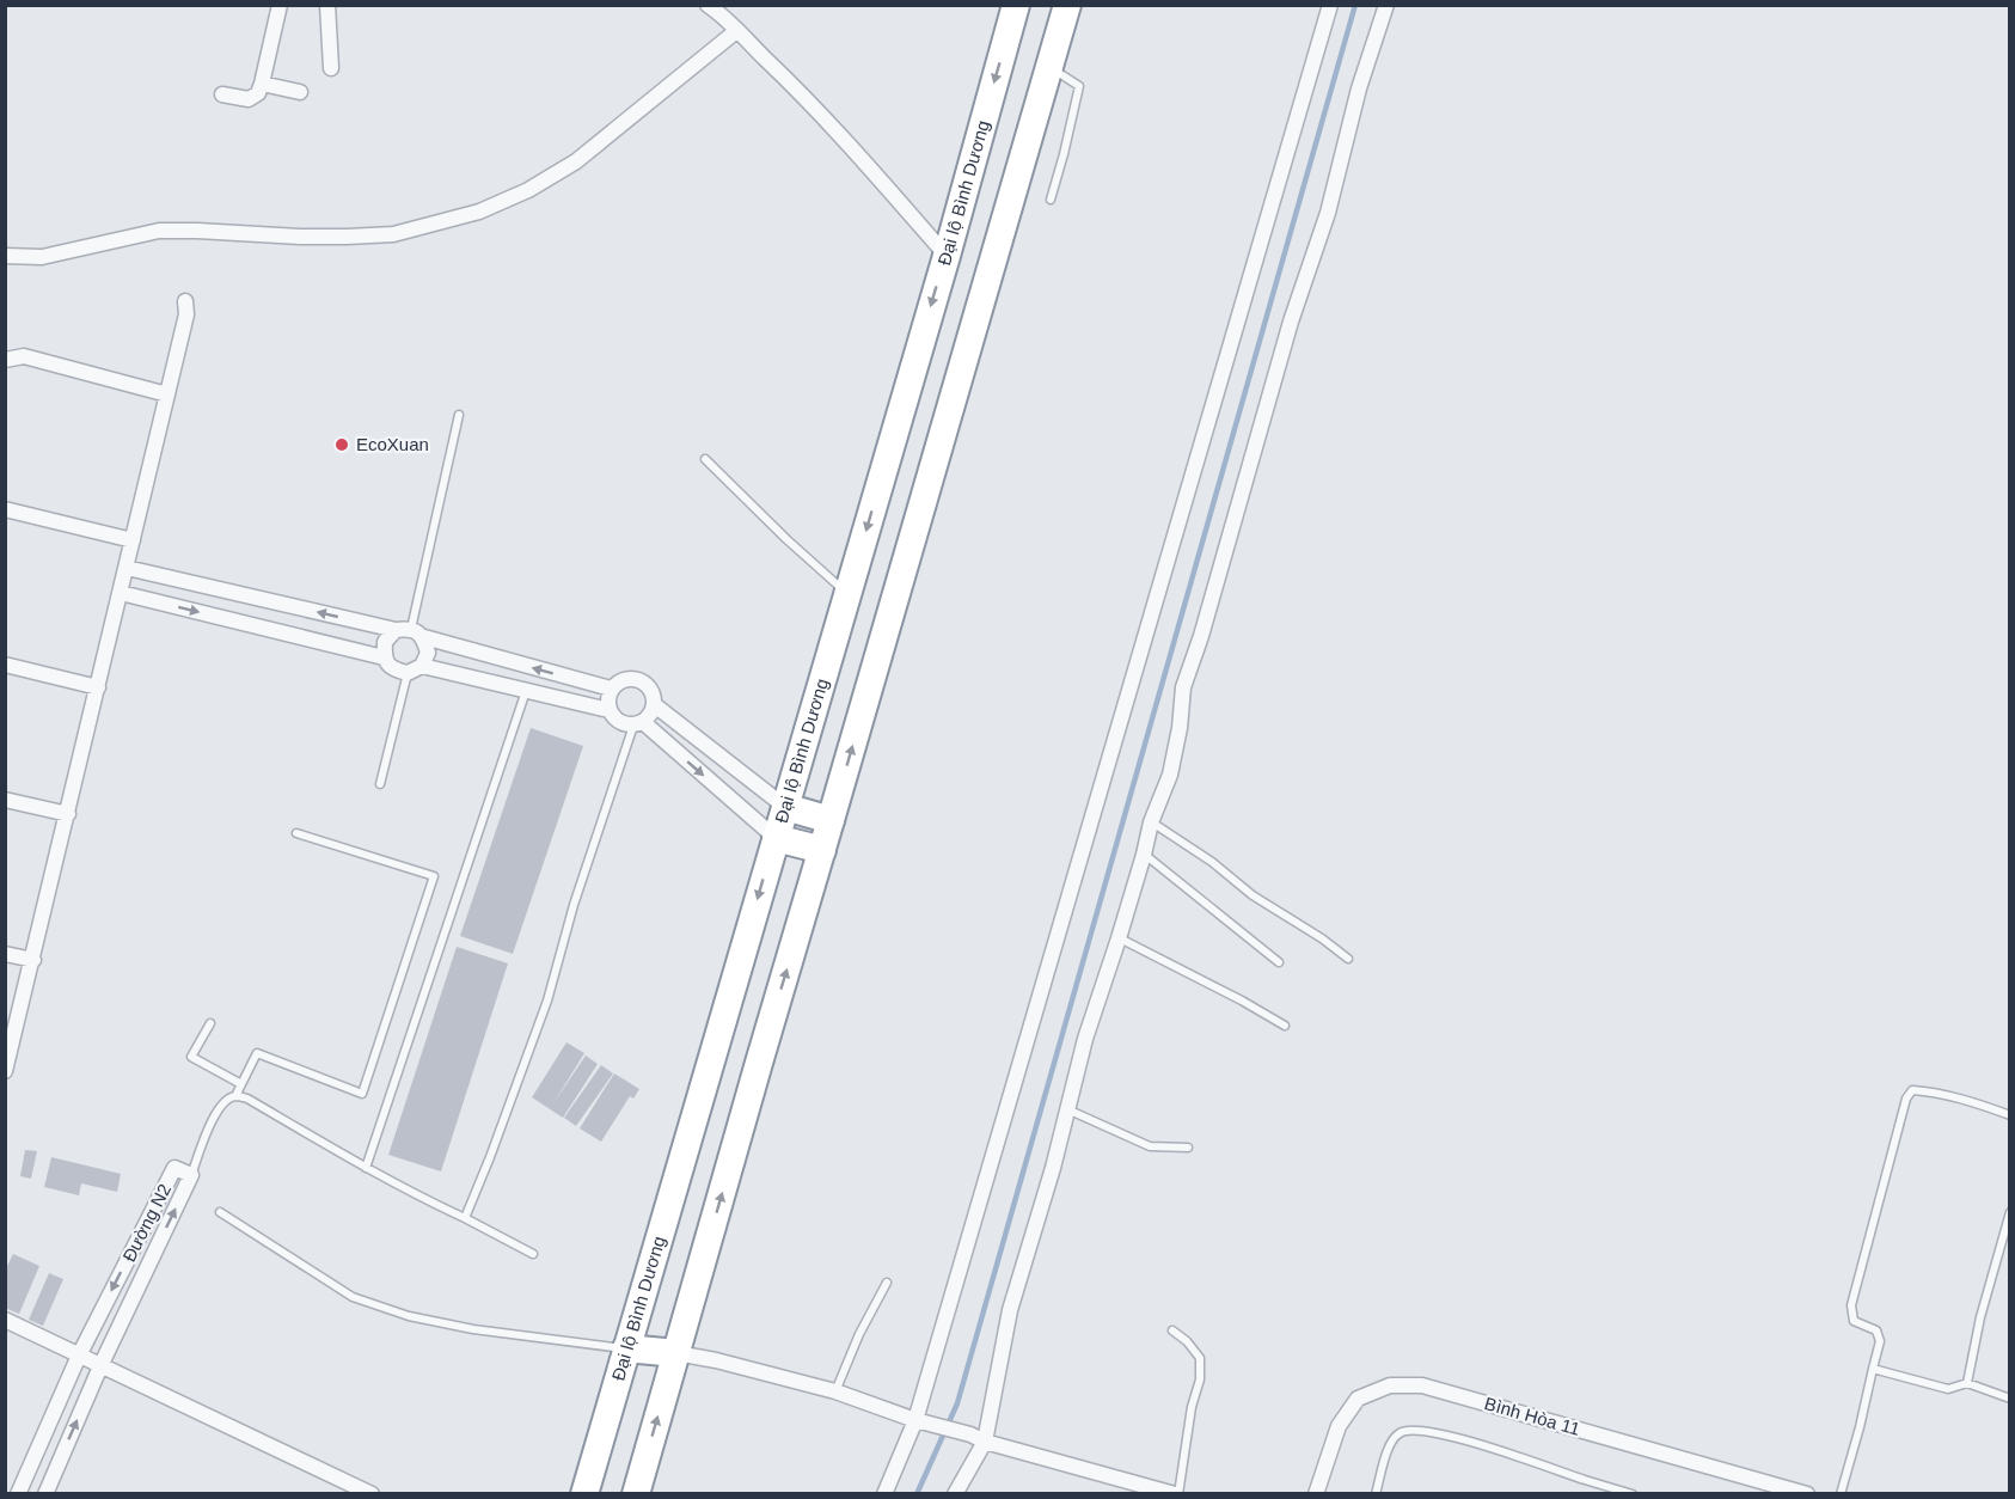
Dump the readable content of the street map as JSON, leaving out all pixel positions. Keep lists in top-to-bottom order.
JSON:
{
  "streets": {
    "highway": ["Đại lộ Bình Dương"],
    "street": ["Đường N2", "Bình Hòa 11"]
  },
  "places": ["EcoXuan"]
}
